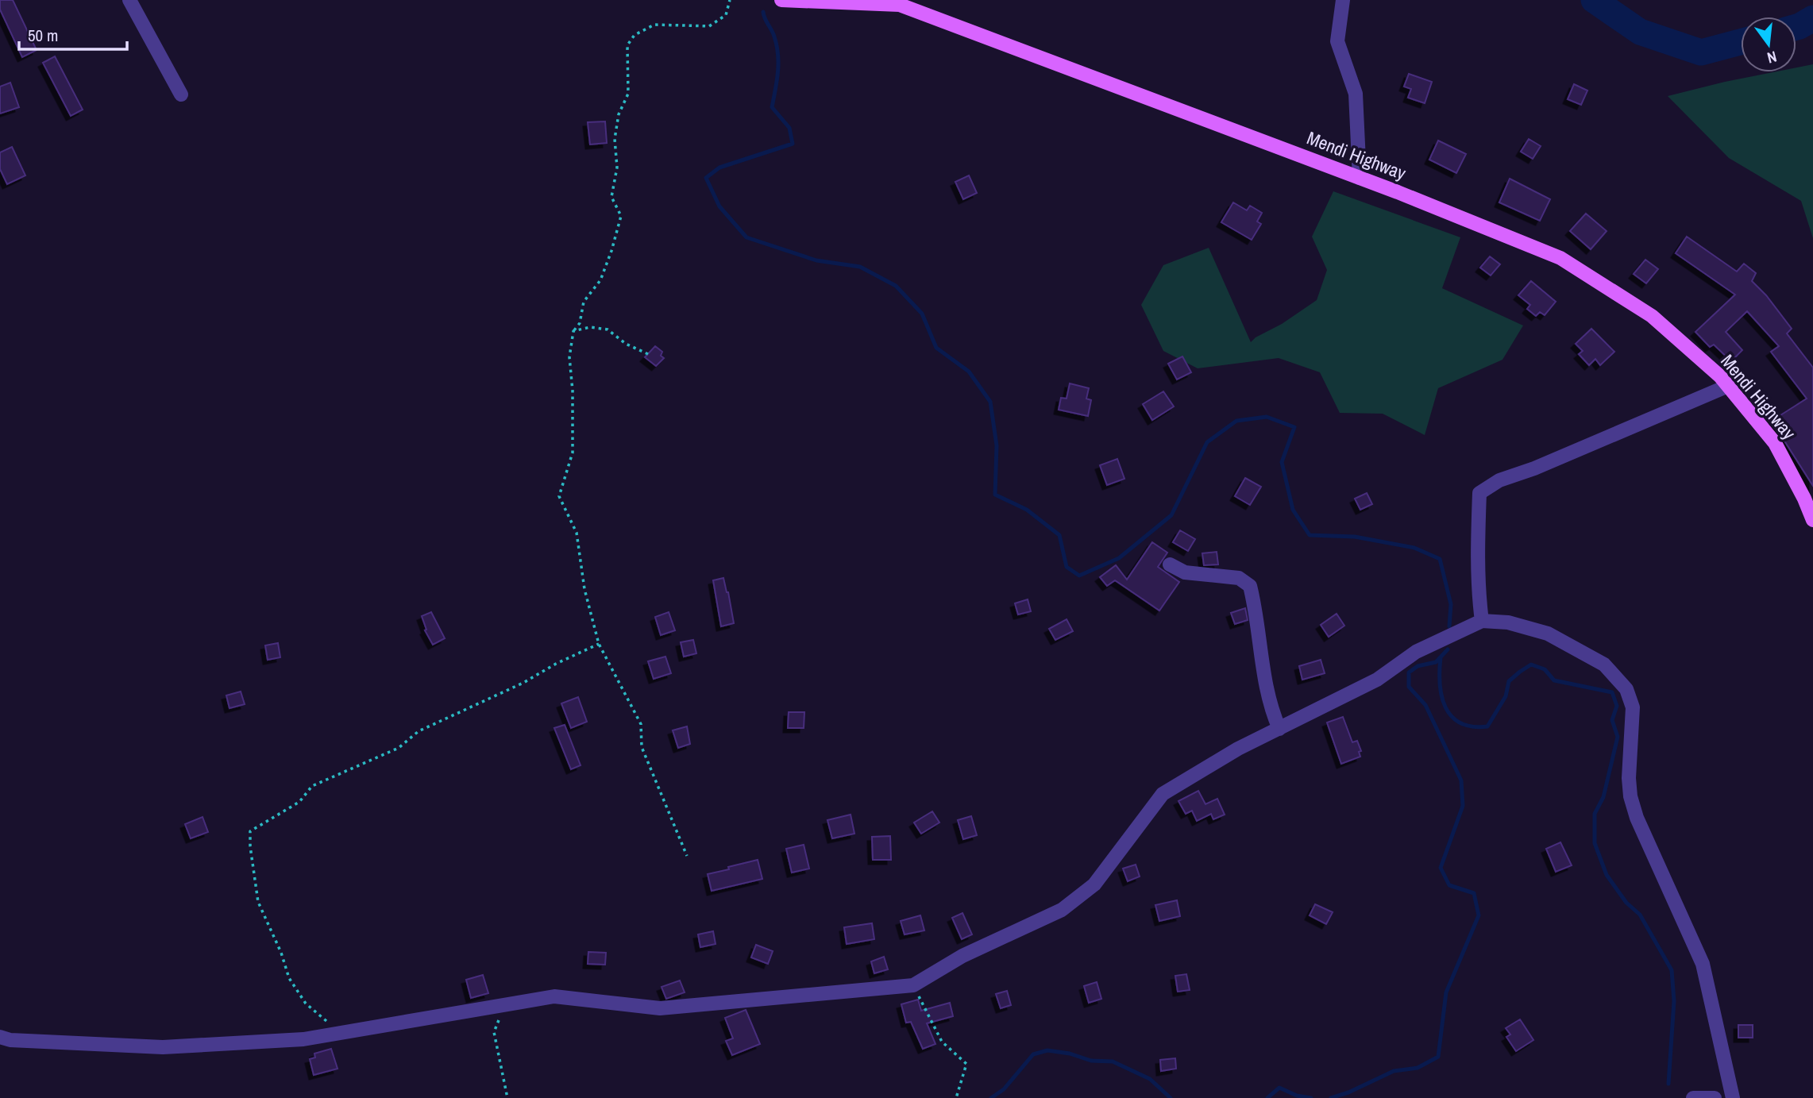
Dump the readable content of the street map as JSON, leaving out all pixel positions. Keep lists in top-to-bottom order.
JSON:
{
  "streets": {
    "main road": ["Mendi Highway"]
  },
  "scale_bar": "50 m",
  "north": "bottom"
}
